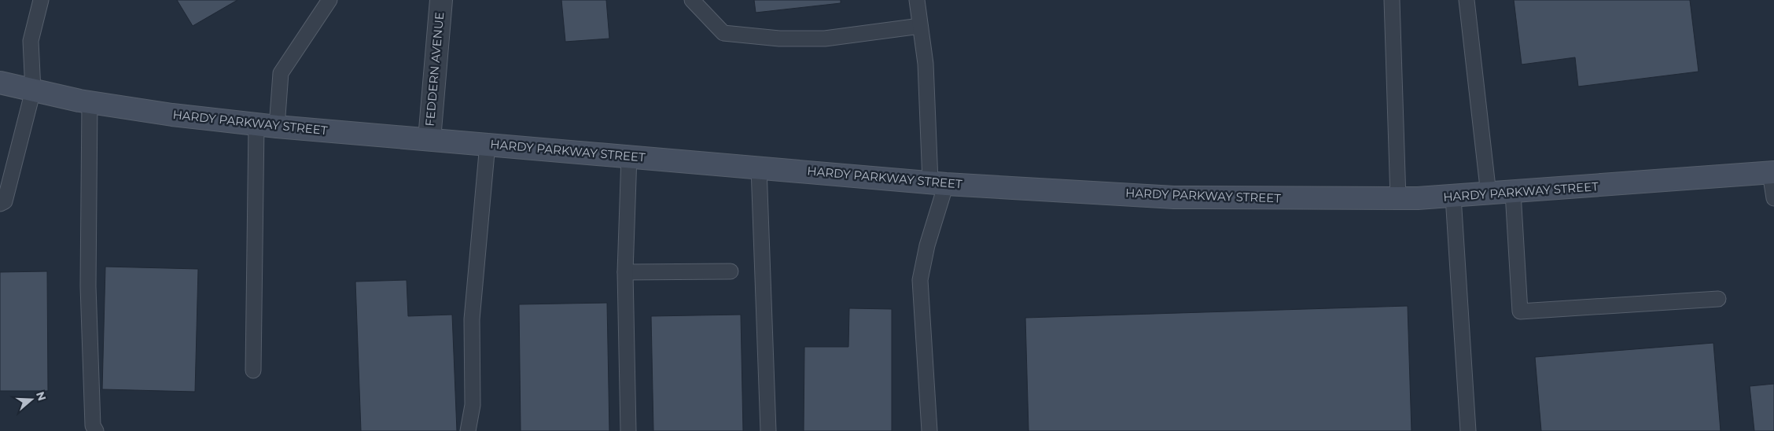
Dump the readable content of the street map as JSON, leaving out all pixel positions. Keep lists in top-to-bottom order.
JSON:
{
  "streets": {
    "main road": ["HARDY PARKWAY STREET"],
    "street": ["FEDDERN AVENUE"]
  },
  "crossings": [
    ["FEDDERN AVENUE", "HARDY PARKWAY STREET"]
  ],
  "north": "right"
}
